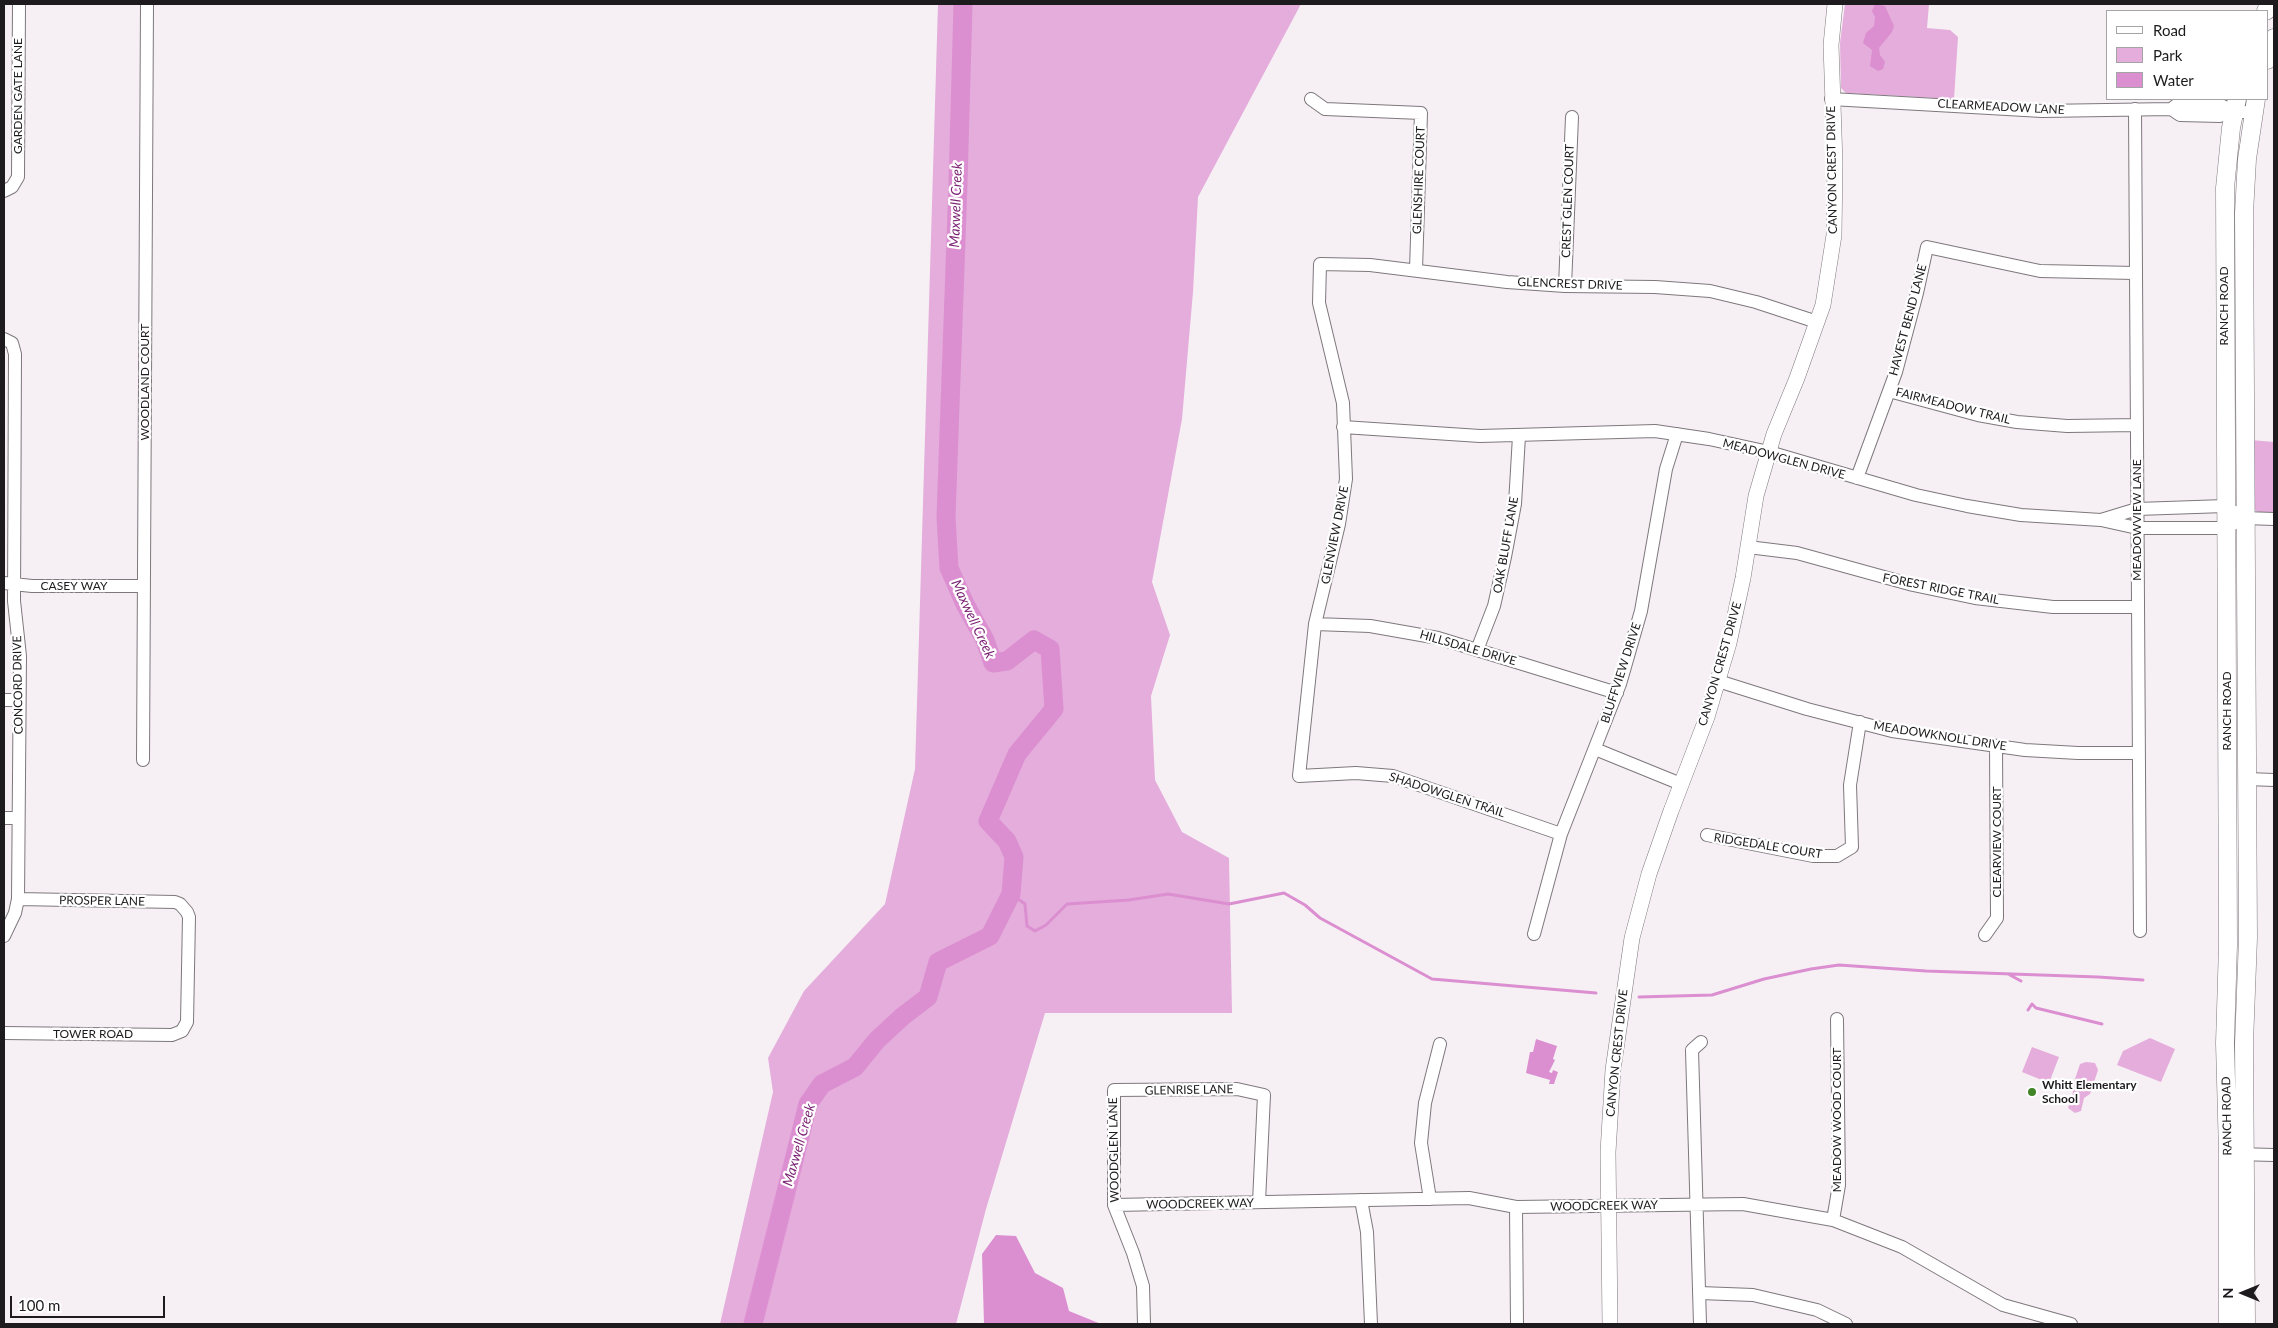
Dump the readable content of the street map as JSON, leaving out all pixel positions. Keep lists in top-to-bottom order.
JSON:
{
  "streets": {
    "main road": ["RANCH ROAD"],
    "street": [
      "GARDEN GATE LANE",
      "CLEARMEADOW LANE",
      "CANYON CREST DRIVE",
      "GLENSHIRE COURT",
      "CREST GLEN COURT",
      "GLENCREST DRIVE",
      "HAVEST BEND LANE",
      "WOODLAND COURT",
      "FAIRMEADOW TRAIL",
      "MEADOWGLEN DRIVE",
      "MEADOWVIEW LANE",
      "GLENVIEW DRIVE",
      "OAK BLUFF LANE",
      "CASEY WAY",
      "FOREST RIDGE TRAIL",
      "HILLSDALE DRIVE",
      "BLUFFVIEW DRIVE",
      "CONCORD DRIVE",
      "MEADOWKNOLL DRIVE",
      "SHADOWGLEN TRAIL",
      "CLEARVIEW COURT",
      "RIDGEDALE COURT",
      "PROSPER LANE",
      "TOWER ROAD",
      "GLENRISE LANE",
      "MEADOW WOOD COURT",
      "WOODGLEN LANE",
      "WOODCREEK WAY"
    ]
  },
  "crossings": [
    ["CLEARMEADOW LANE", "CANYON CREST DRIVE"],
    ["CLEARMEADOW LANE", "RANCH ROAD"],
    ["CLEARMEADOW LANE", "MEADOWVIEW LANE"],
    ["CANYON CREST DRIVE", "GLENCREST DRIVE"],
    ["CANYON CREST DRIVE", "MEADOWGLEN DRIVE"],
    ["CANYON CREST DRIVE", "FOREST RIDGE TRAIL"],
    ["CANYON CREST DRIVE", "MEADOWKNOLL DRIVE"],
    ["CANYON CREST DRIVE", "WOODCREEK WAY"],
    ["GLENSHIRE COURT", "GLENCREST DRIVE"],
    ["CREST GLEN COURT", "GLENCREST DRIVE"],
    ["GLENCREST DRIVE", "GLENVIEW DRIVE"],
    ["RANCH ROAD", "MEADOWGLEN DRIVE"],
    ["HAVEST BEND LANE", "FAIRMEADOW TRAIL"],
    ["HAVEST BEND LANE", "MEADOWGLEN DRIVE"],
    ["HAVEST BEND LANE", "MEADOWVIEW LANE"],
    ["WOODLAND COURT", "CASEY WAY"],
    ["FAIRMEADOW TRAIL", "MEADOWVIEW LANE"],
    ["MEADOWGLEN DRIVE", "MEADOWVIEW LANE"],
    ["MEADOWGLEN DRIVE", "GLENVIEW DRIVE"],
    ["MEADOWGLEN DRIVE", "OAK BLUFF LANE"],
    ["MEADOWGLEN DRIVE", "BLUFFVIEW DRIVE"],
    ["MEADOWVIEW LANE", "FOREST RIDGE TRAIL"],
    ["MEADOWVIEW LANE", "MEADOWKNOLL DRIVE"],
    ["GLENVIEW DRIVE", "HILLSDALE DRIVE"],
    ["GLENVIEW DRIVE", "SHADOWGLEN TRAIL"],
    ["OAK BLUFF LANE", "HILLSDALE DRIVE"],
    ["CASEY WAY", "CONCORD DRIVE"],
    ["HILLSDALE DRIVE", "BLUFFVIEW DRIVE"],
    ["BLUFFVIEW DRIVE", "SHADOWGLEN TRAIL"],
    ["CONCORD DRIVE", "PROSPER LANE"],
    ["MEADOWKNOLL DRIVE", "CLEARVIEW COURT"],
    ["MEADOWKNOLL DRIVE", "RIDGEDALE COURT"],
    ["PROSPER LANE", "TOWER ROAD"],
    ["GLENRISE LANE", "WOODGLEN LANE"],
    ["GLENRISE LANE", "WOODCREEK WAY"],
    ["MEADOW WOOD COURT", "WOODCREEK WAY"],
    ["WOODGLEN LANE", "WOODCREEK WAY"]
  ],
  "water": ["Maxwell Creek"],
  "places": ["Whitt Elementary School"],
  "legend": ["Road", "Park", "Water"],
  "scale_bar": "100 m",
  "north": "left"
}
